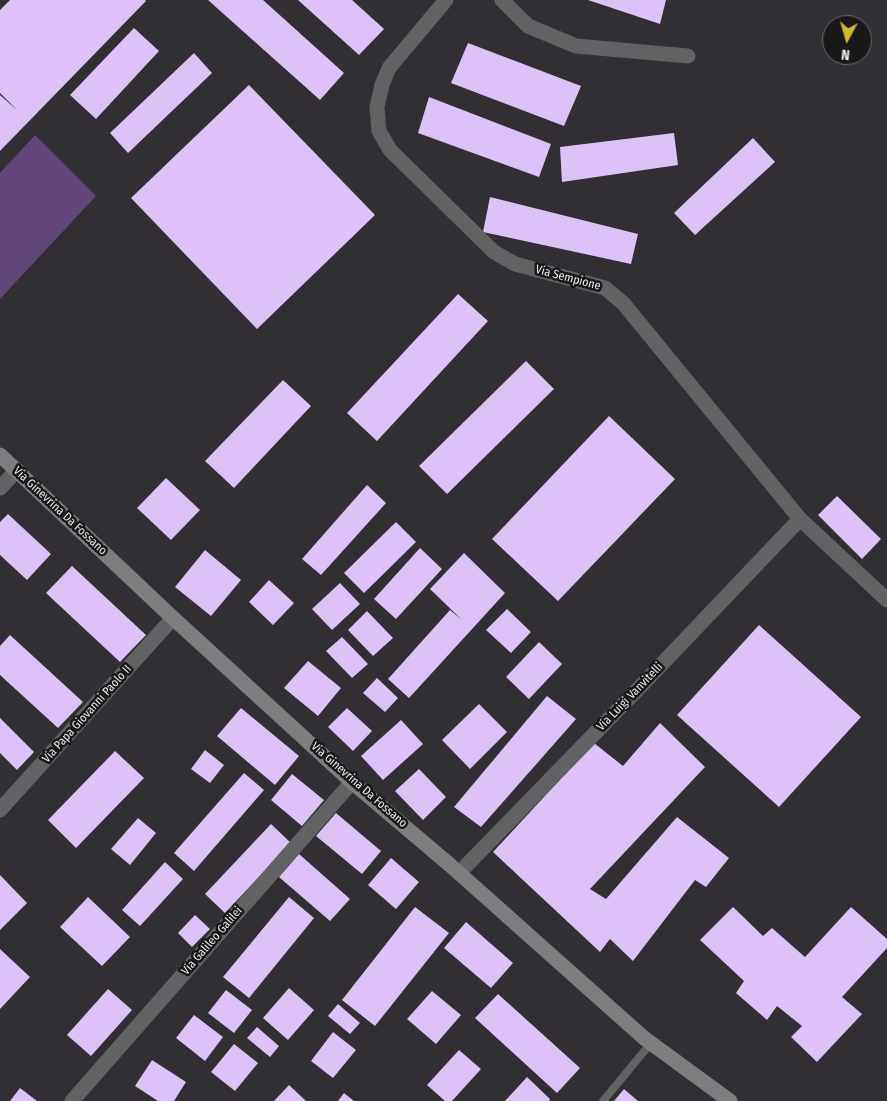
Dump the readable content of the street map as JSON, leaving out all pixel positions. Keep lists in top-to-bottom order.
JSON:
{
  "streets": {
    "street": [
      "Via Sempione",
      "Via Ginevrina Da Fossano",
      "Via Luigi Vanvitelli",
      "Via Papa Giovanni Paolo II",
      "Via Galileo Galilei"
    ]
  },
  "crossings": [
    ["Via Sempione", "Via Luigi Vanvitelli"],
    ["Via Ginevrina Da Fossano", "Via Luigi Vanvitelli"],
    ["Via Ginevrina Da Fossano", "Via Papa Giovanni Paolo II"],
    ["Via Ginevrina Da Fossano", "Via Galileo Galilei"]
  ],
  "north": "bottom"
}
